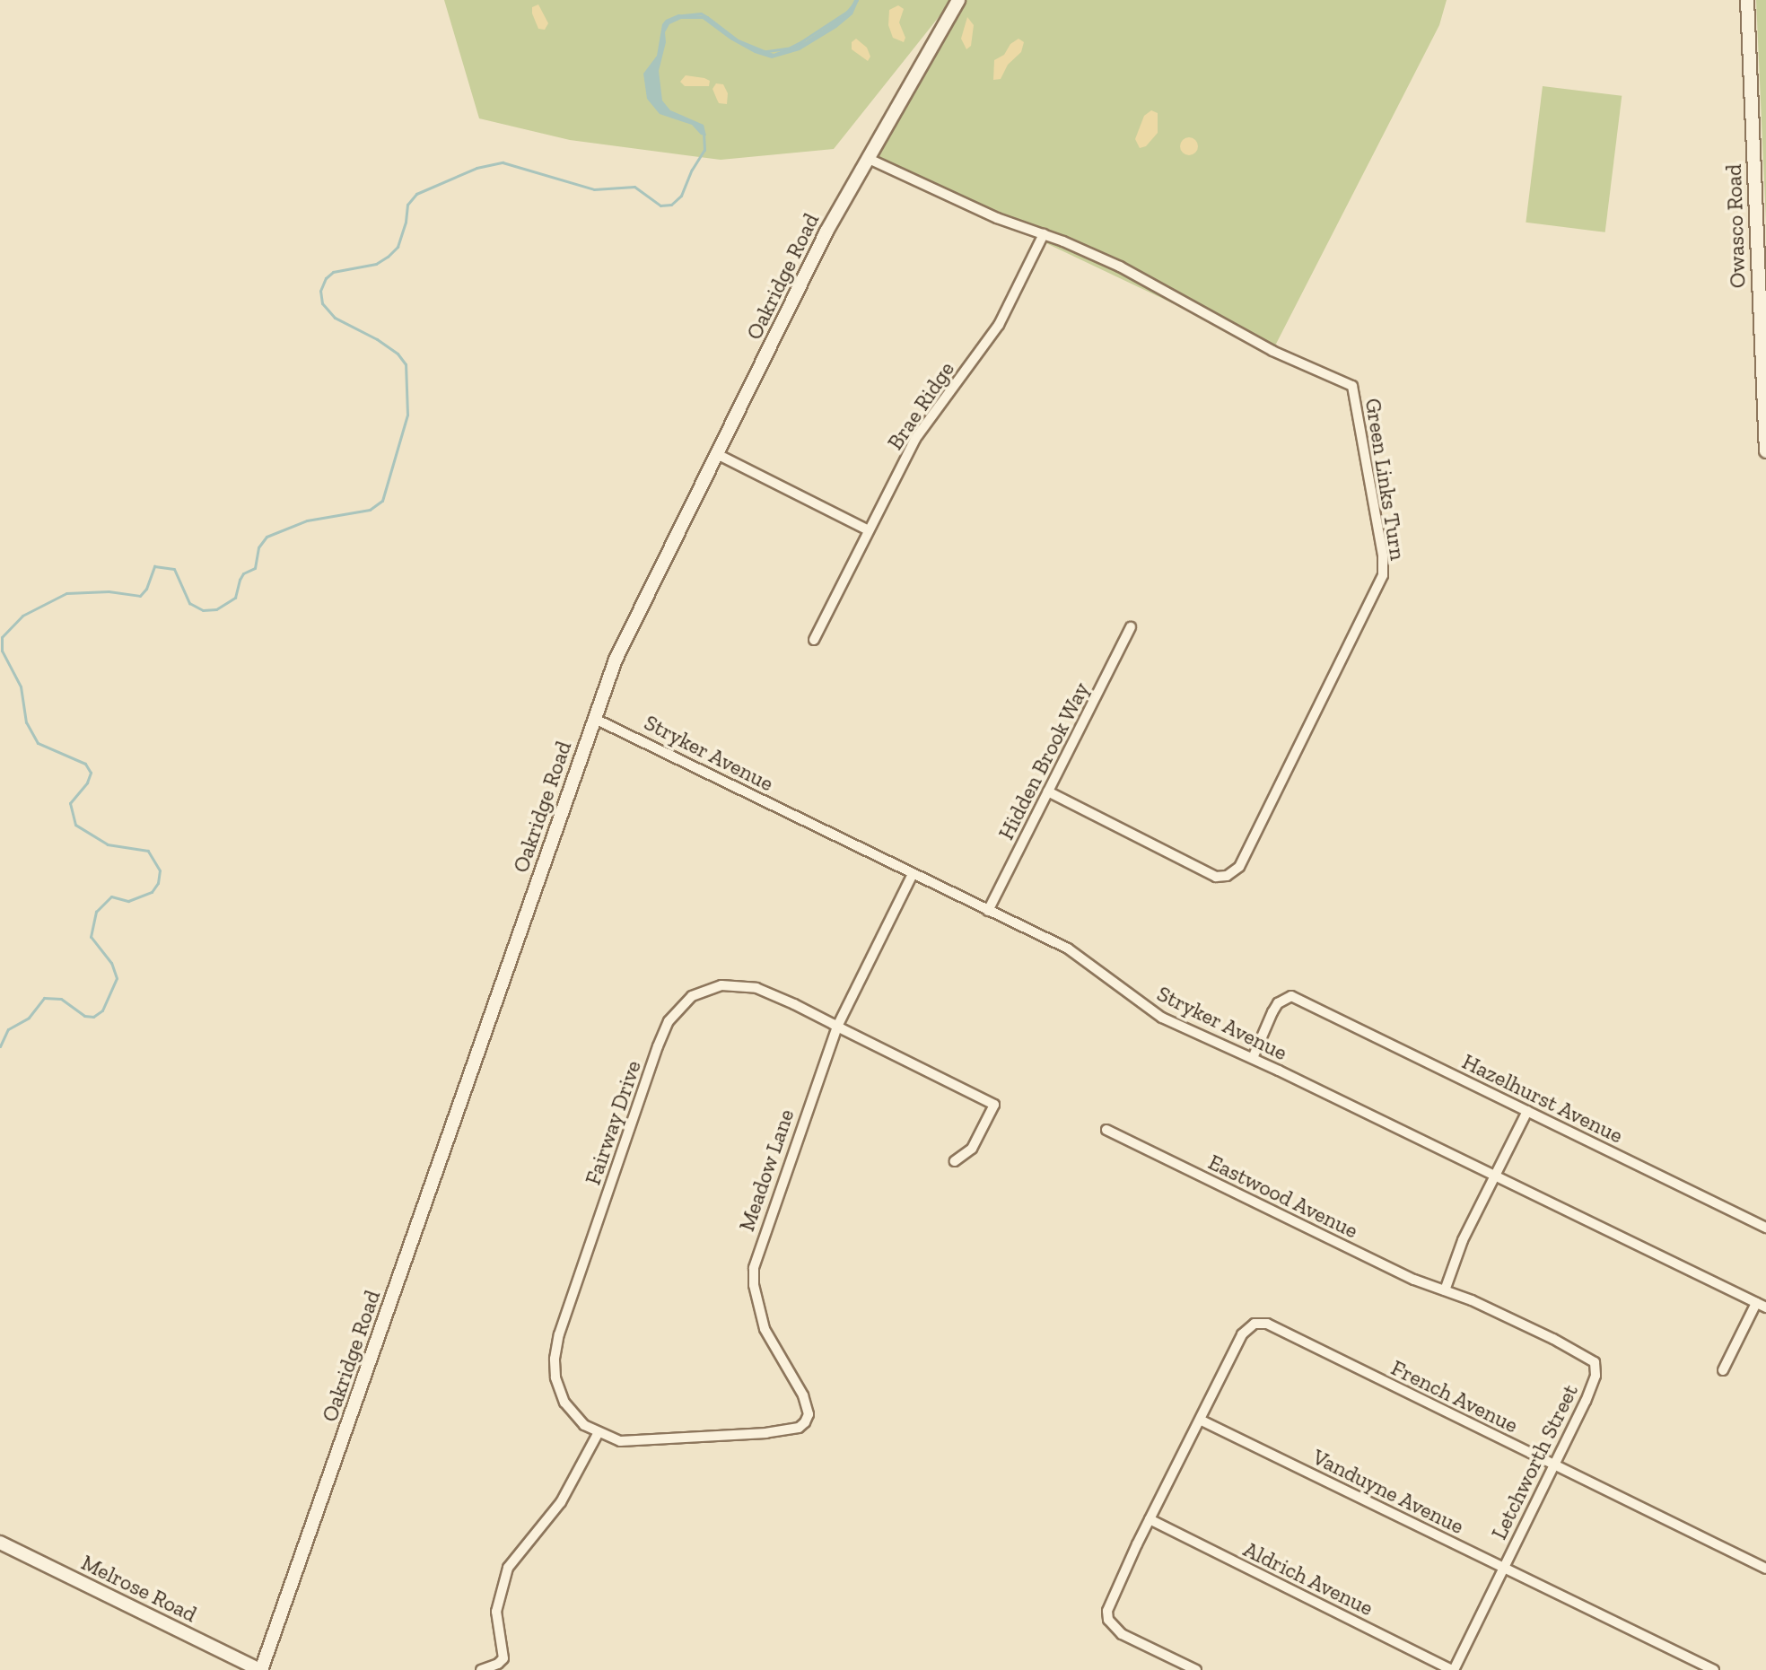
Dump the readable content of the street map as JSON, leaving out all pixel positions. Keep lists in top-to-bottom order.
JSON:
{
  "streets": {
    "street": [
      "Owasco Road",
      "Oakridge Road",
      "Brae Ridge",
      "Green Links Turn",
      "Stryker Avenue",
      "Hidden Brook Way",
      "Hazelhurst Avenue",
      "Fairway Drive",
      "Meadow Lane",
      "Eastwood Avenue",
      "French Avenue",
      "Letchworth Street",
      "Vanduyne Avenue",
      "Aldrich Avenue",
      "Melrose Road"
    ]
  },
  "crossings": [
    ["Oakridge Road", "Green Links Turn"],
    ["Oakridge Road", "Stryker Avenue"],
    ["Oakridge Road", "Melrose Road"],
    ["Brae Ridge", "Green Links Turn"],
    ["Green Links Turn", "Hidden Brook Way"],
    ["Stryker Avenue", "Hidden Brook Way"],
    ["Stryker Avenue", "Hazelhurst Avenue"],
    ["Stryker Avenue", "Meadow Lane"],
    ["Fairway Drive", "Meadow Lane"],
    ["Eastwood Avenue", "Letchworth Street"],
    ["French Avenue", "Letchworth Street"],
    ["French Avenue", "Vanduyne Avenue"],
    ["Letchworth Street", "Vanduyne Avenue"],
    ["Letchworth Street", "Aldrich Avenue"]
  ]
}
